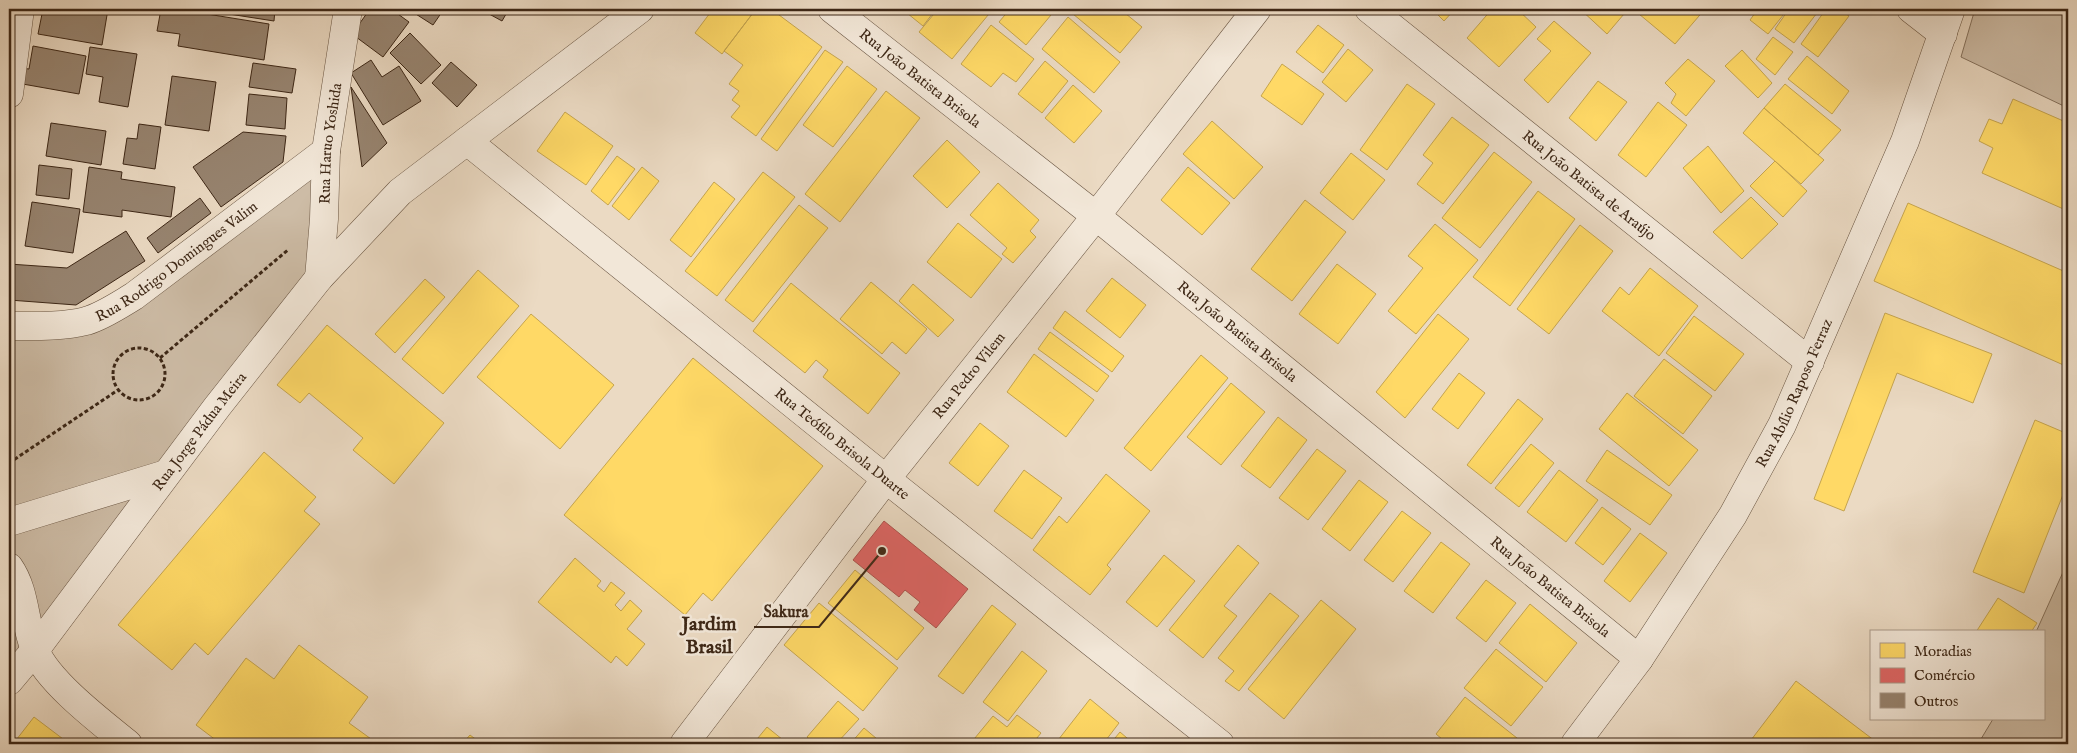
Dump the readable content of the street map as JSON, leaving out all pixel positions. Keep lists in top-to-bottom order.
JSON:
{
  "streets": {
    "street": [
      "Rua João Batista Brisola",
      "Rua Haruo Yoshida",
      "Rua João Batista de Araújo",
      "Rua Rodrigo Domingues Valim",
      "Rua Pedro Vilem",
      "Rua Abílio Raposo Ferraz",
      "Rua Jorge Pádua Meira",
      "Rua Teófilo Brisola Duarte"
    ]
  },
  "crossings": [
    ["Rua João Batista Brisola", "Rua Pedro Vilem"],
    ["Rua João Batista Brisola", "Rua Abílio Raposo Ferraz"],
    ["Rua Haruo Yoshida", "Rua Rodrigo Domingues Valim"],
    ["Rua Haruo Yoshida", "Rua Jorge Pádua Meira"],
    ["Rua João Batista de Araújo", "Rua Abílio Raposo Ferraz"],
    ["Rua Pedro Vilem", "Rua Teófilo Brisola Duarte"],
    ["Rua Jorge Pádua Meira", "Rua Teófilo Brisola Duarte"]
  ],
  "districts": ["Jardim Brasil"],
  "places": ["Sakura"],
  "legend": ["Moradias", "Comércio", "Outros"]
}
